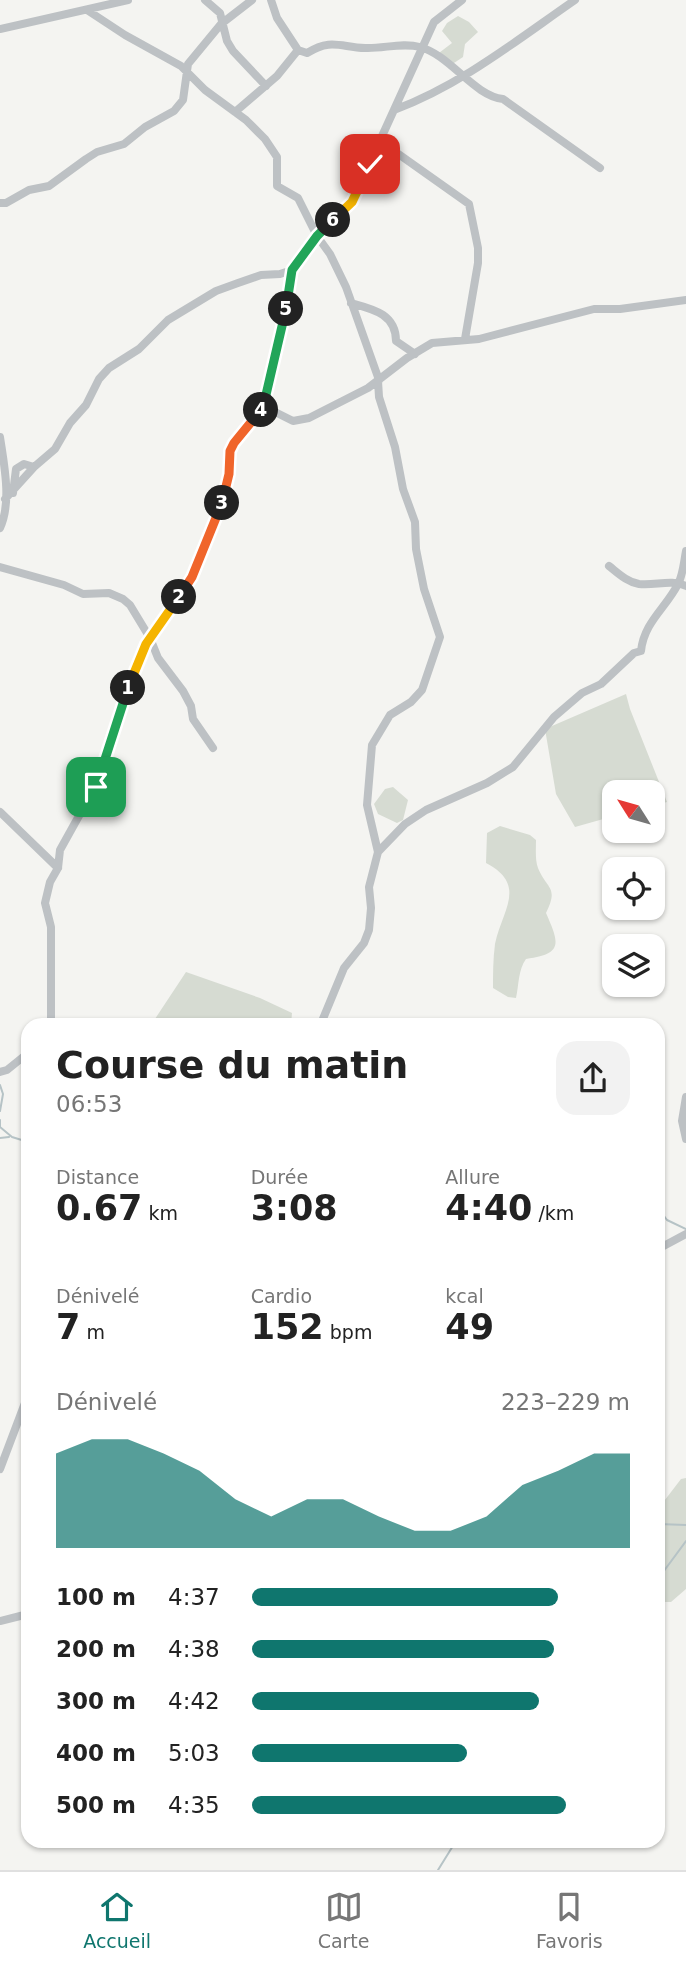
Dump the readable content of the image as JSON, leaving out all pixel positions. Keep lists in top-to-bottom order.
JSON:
{
  "north": "top left",
  "page": {
    "pins": [
      "6",
      "5",
      "4",
      "3",
      "2",
      "1"
    ],
    "heading": ["Course du matin", "06:53"],
    "stats": [
      ["Distance", "0.67 km"],
      ["Durée", "3:08"],
      ["Allure", "4:40 /km"],
      ["Dénivelé", "7 m"],
      ["Cardio", "152 bpm"],
      ["kcal", "49"]
    ],
    "chart": ["Dénivelé", "223–229 m"],
    "list": [
      {
        "name": "100 m",
        "note": "4:37"
      },
      {
        "name": "200 m",
        "note": "4:38"
      },
      {
        "name": "300 m",
        "note": "4:42"
      },
      {
        "name": "400 m",
        "note": "5:03"
      },
      {
        "name": "500 m",
        "note": "4:35"
      }
    ],
    "tabs": ["Accueil", "Carte", "Favoris"]
  }
}
